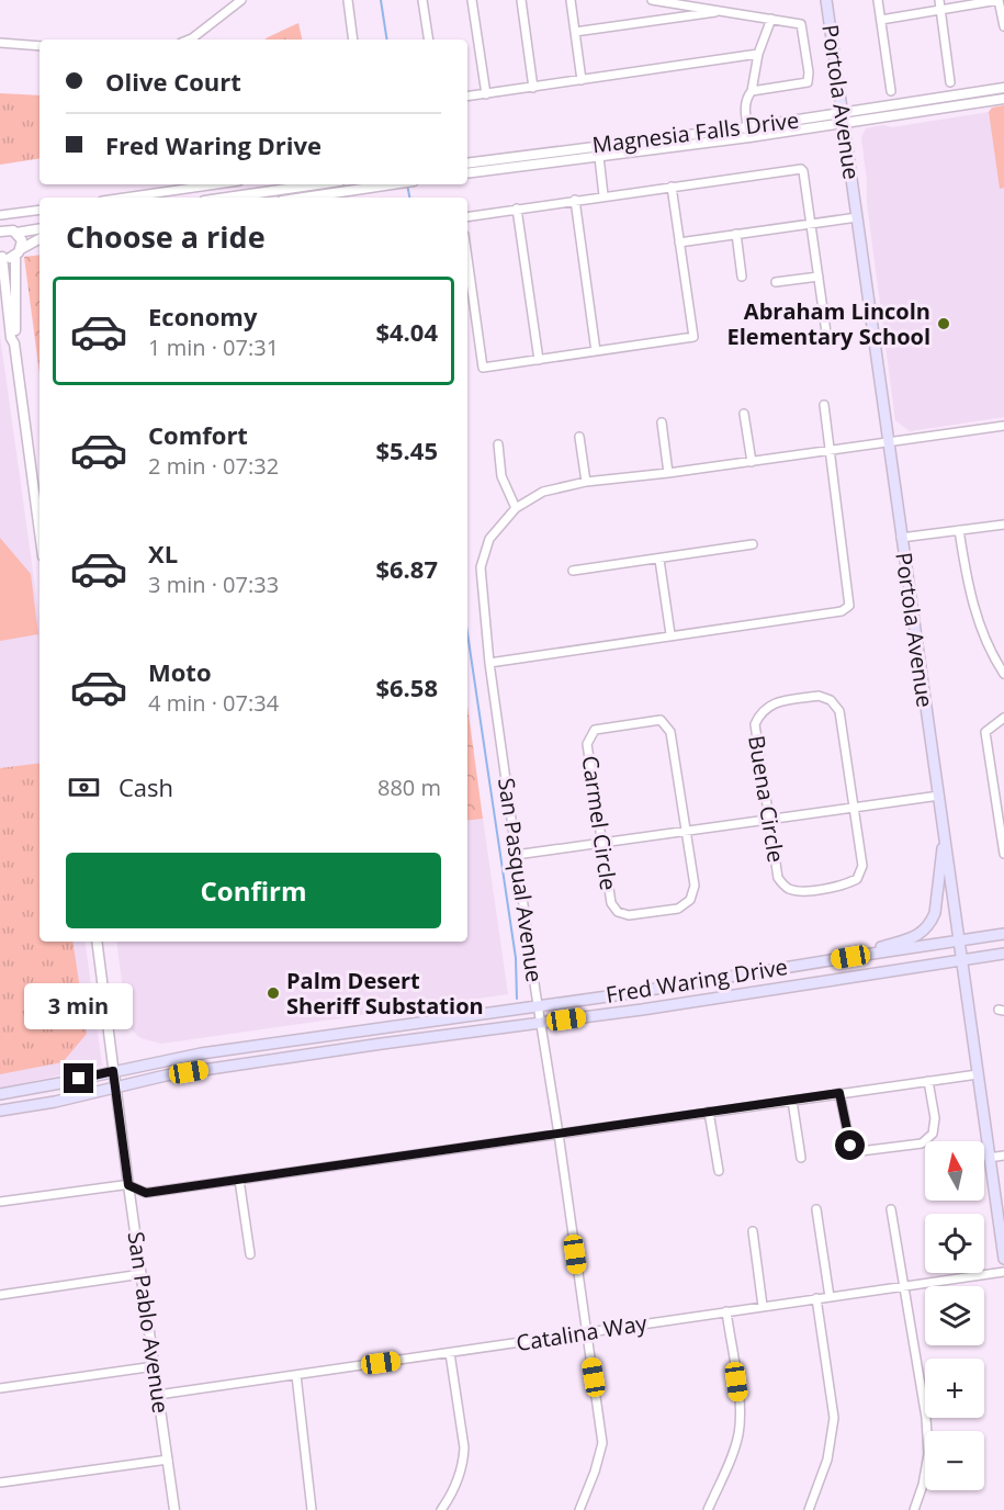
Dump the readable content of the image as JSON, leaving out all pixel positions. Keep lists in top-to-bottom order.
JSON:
{
  "streets": {
    "main road": ["Portola Avenue", "Fred Waring Drive"],
    "street": [
      "Magnesia Falls Drive",
      "Buena Circle",
      "Carmel Circle",
      "San Pasqual Avenue",
      "San Pablo Avenue",
      "Catalina Way"
    ]
  },
  "crossings": [
    ["Portola Avenue", "Magnesia Falls Drive"],
    ["Portola Avenue", "San Pasqual Avenue"],
    ["Portola Avenue", "Fred Waring Drive"],
    ["San Pasqual Avenue", "Fred Waring Drive"],
    ["San Pasqual Avenue", "Catalina Way"],
    ["Fred Waring Drive", "San Pablo Avenue"],
    ["San Pablo Avenue", "Catalina Way"]
  ],
  "places": ["Abraham Lincoln Elementary School", "Palm Desert Sheriff Substation"],
  "north": "top",
  "page": {
    "banner": ["Olive Court", "Fred Waring Drive"],
    "heading": "Choose a ride",
    "list": [
      {
        "name": "Economy",
        "note": "1 min · 07:31",
        "value": "$4.04"
      },
      {
        "name": "Comfort",
        "note": "2 min · 07:32",
        "value": "$5.45"
      },
      {
        "name": "XL",
        "note": "3 min · 07:33",
        "value": "$6.87"
      },
      {
        "name": "Moto",
        "note": "4 min · 07:34",
        "value": "$6.58"
      }
    ],
    "pay": ["Cash", "880 m"],
    "buttons": "Confirm",
    "bubble": "3 min",
    "map_buttons": ["+", "−"]
  }
}
